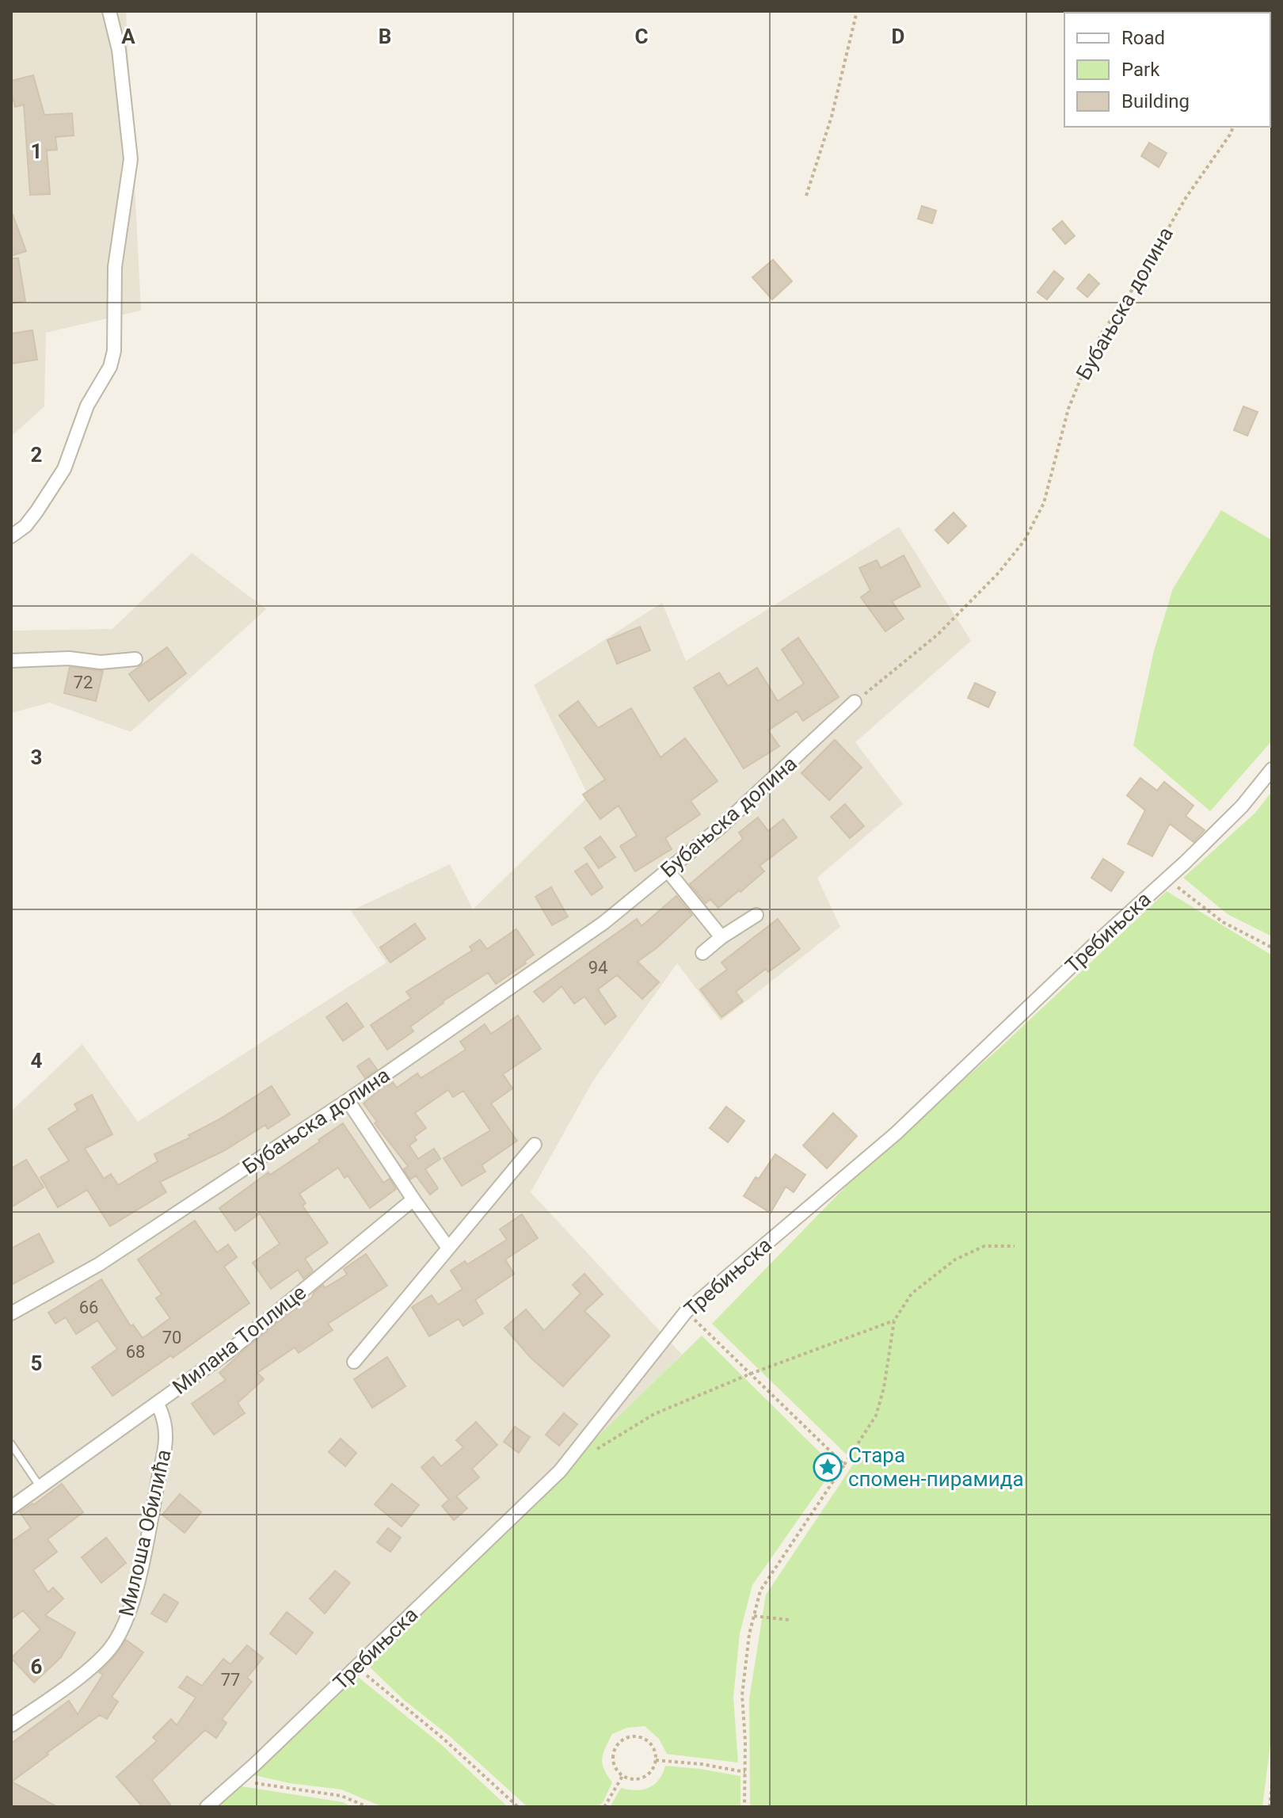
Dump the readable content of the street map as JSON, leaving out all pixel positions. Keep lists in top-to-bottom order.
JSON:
{
  "streets": {
    "street": [
      "Бубањска долина",
      "Требињска",
      "Милана Топлице",
      "Милоша Обилића"
    ]
  },
  "crossings": [
    ["Милана Топлице", "Милоша Обилића"]
  ],
  "places": {
    "place": ["Стара спомен-пирамида"]
  },
  "house_numbers": [
    "72",
    "94",
    "66",
    "70",
    "68",
    "77"
  ],
  "legend": ["Road", "Park", "Building"],
  "grid": {
    "columns": [
      "A",
      "B",
      "C",
      "D"
    ],
    "rows": [
      "1",
      "2",
      "3",
      "4",
      "5",
      "6"
    ]
  }
}
